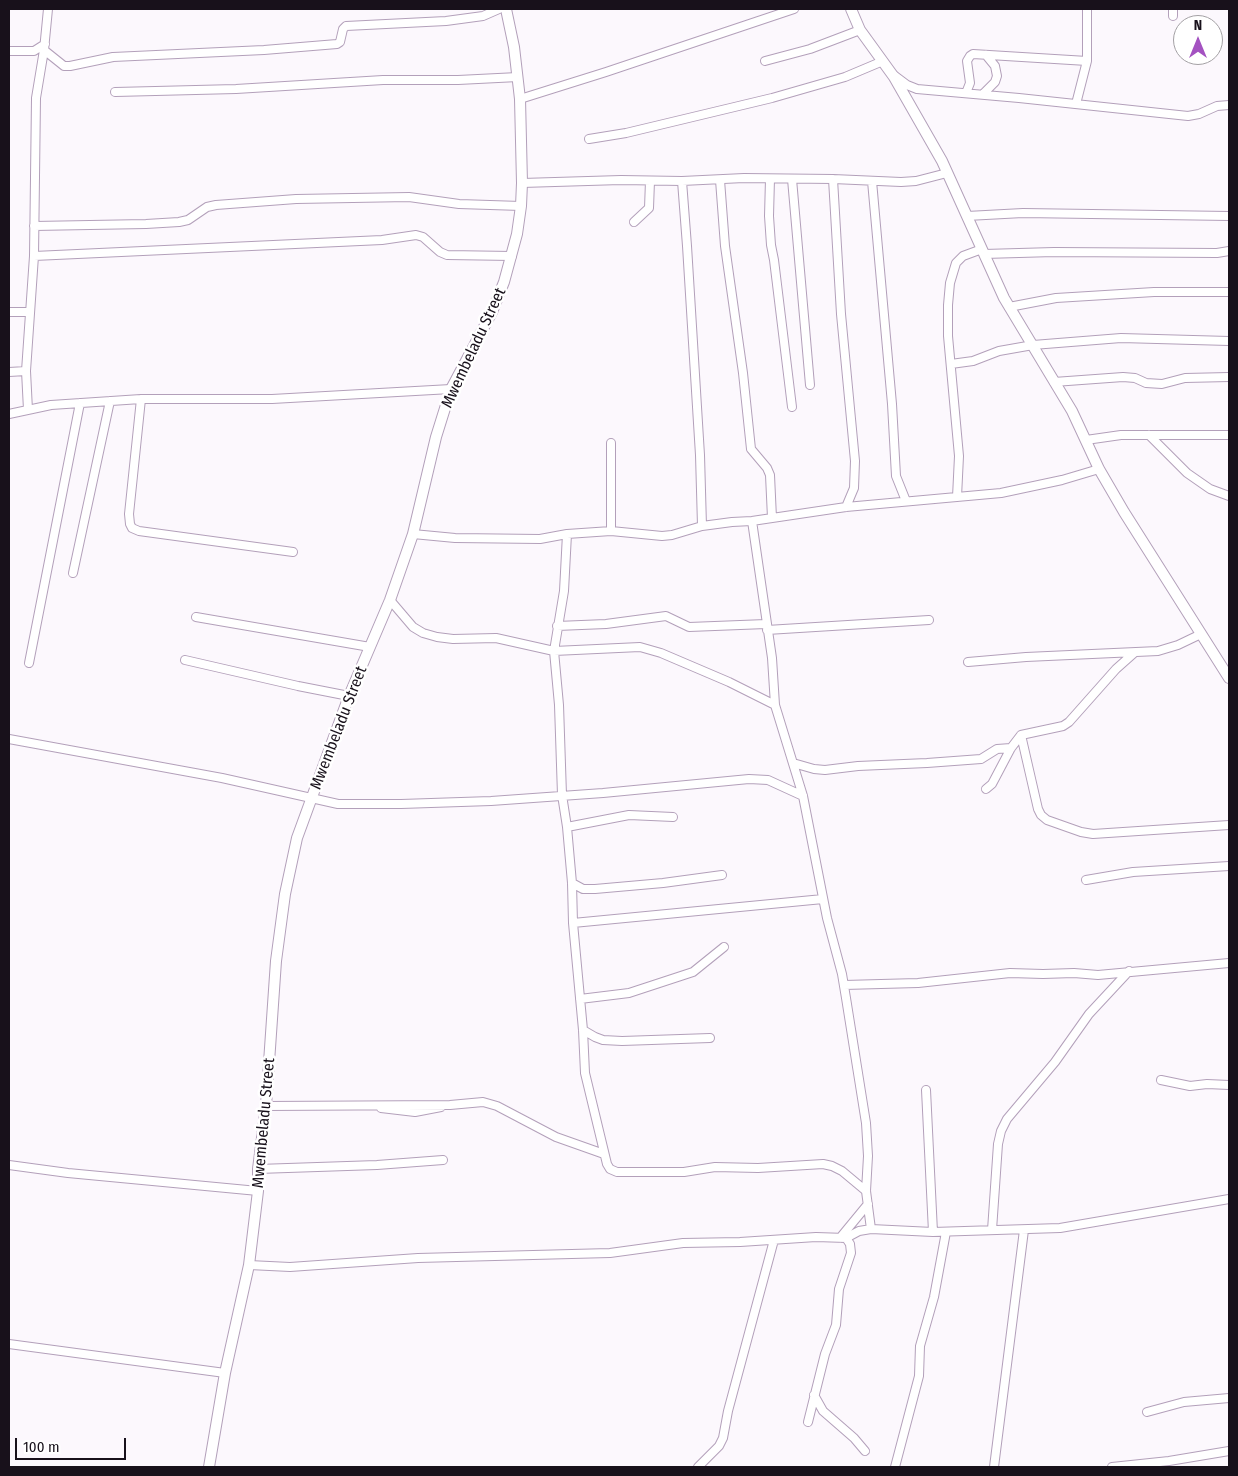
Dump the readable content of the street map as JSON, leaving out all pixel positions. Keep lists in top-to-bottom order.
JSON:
{
  "streets": {
    "street": ["Mwembeladu Street"]
  },
  "scale_bar": "100 m",
  "north": "top"
}
